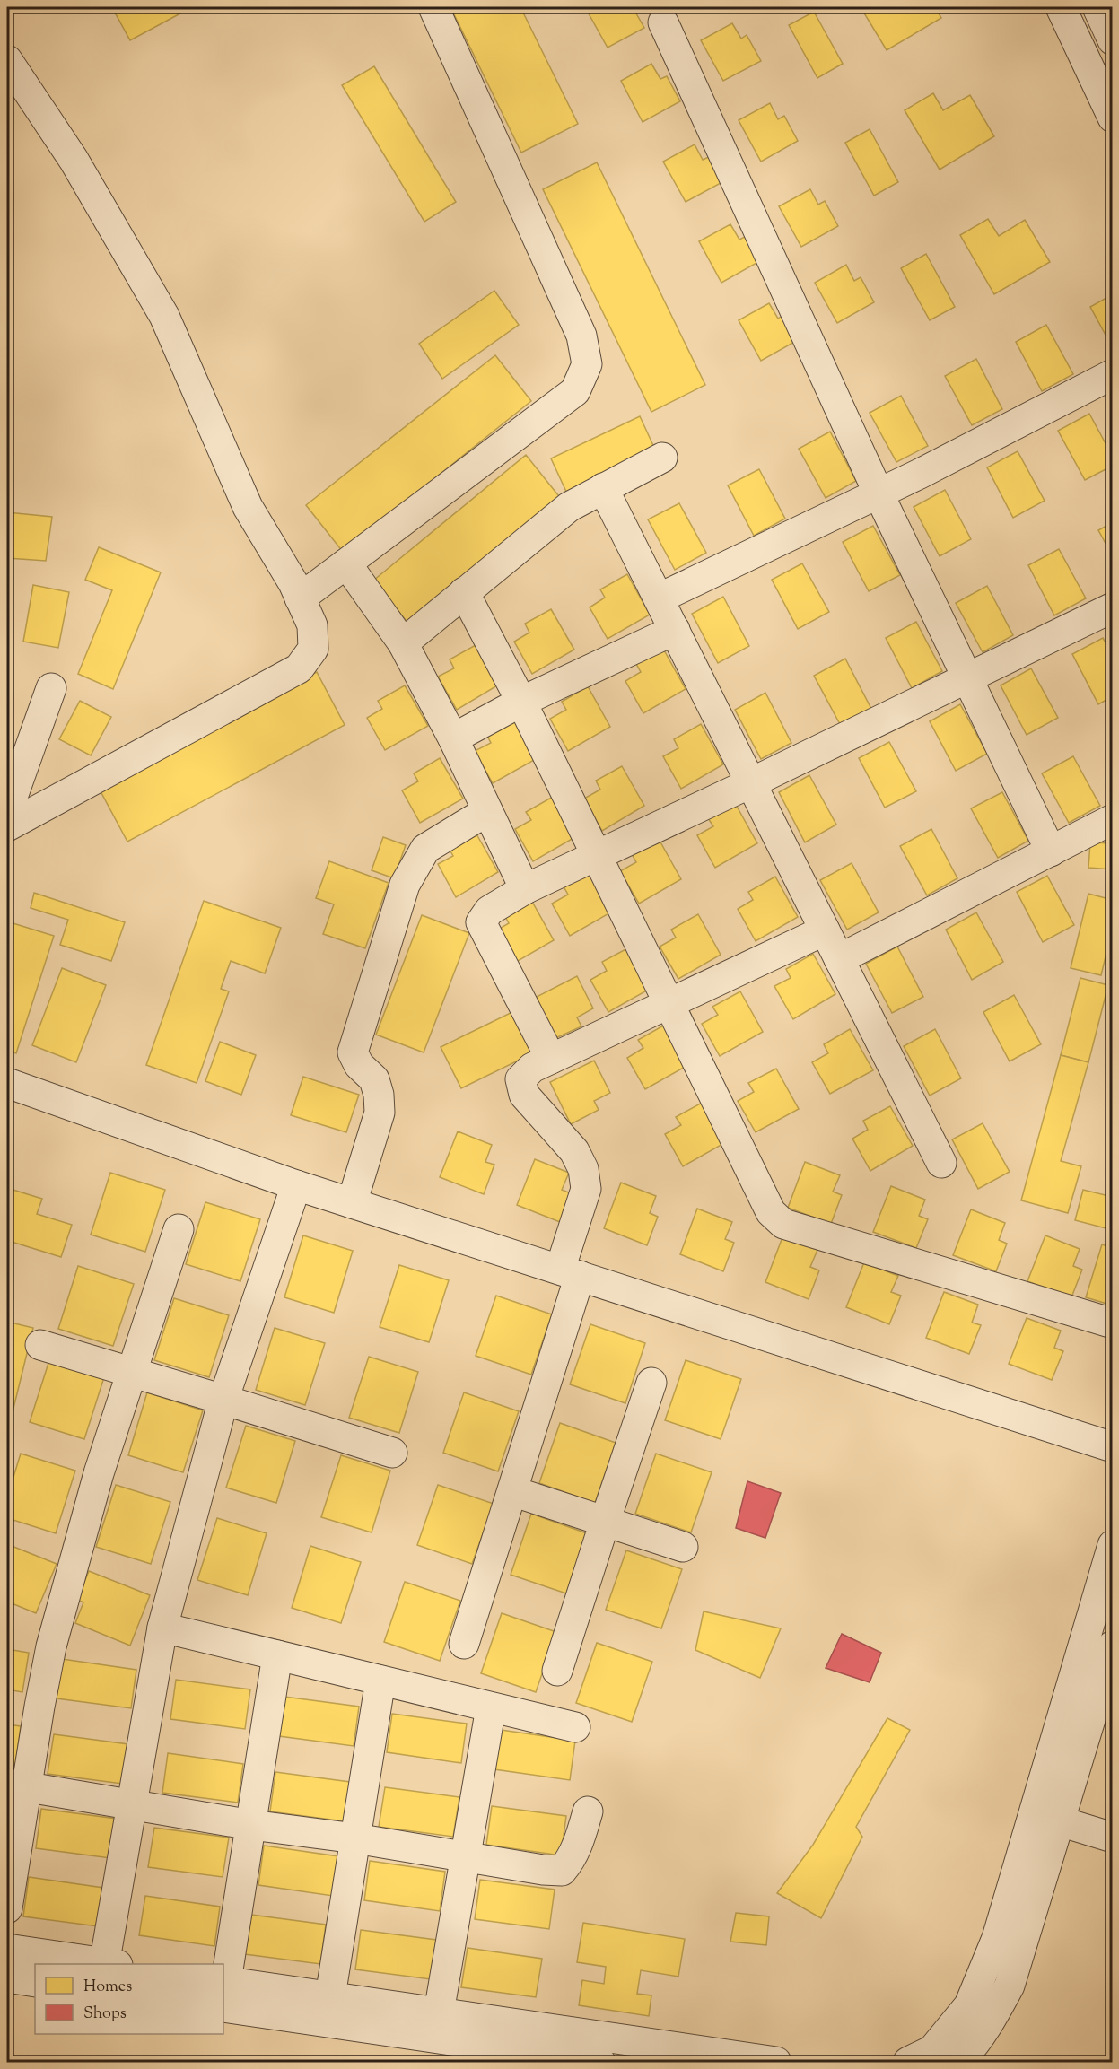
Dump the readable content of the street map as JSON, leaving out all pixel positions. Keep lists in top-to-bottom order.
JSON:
{
  "legend": ["Homes", "Shops"]
}
